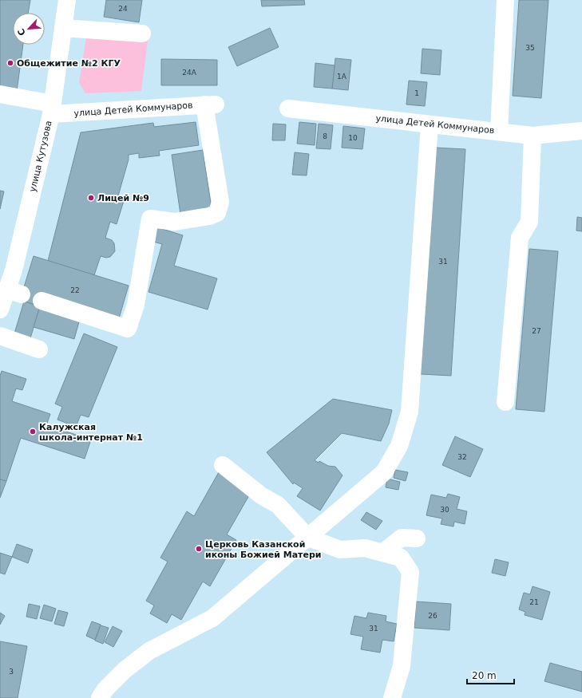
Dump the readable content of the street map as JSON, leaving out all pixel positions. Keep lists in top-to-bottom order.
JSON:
{
  "streets": {
    "street": ["улица Детей Коммунаров", "улица Кутузова"]
  },
  "crossings": [
    ["улица Детей Коммунаров", "улица Кутузова"]
  ],
  "places": [
    "Общежитие №2 КГУ",
    "Лицей №9",
    "Калужская школа-интернат №1",
    "Церковь Казанской иконы Божией Матери"
  ],
  "house_numbers": [
    "24",
    "35",
    "24А",
    "1А",
    "1",
    "8",
    "10",
    "31",
    "22",
    "27",
    "32",
    "30",
    "21",
    "26",
    "31",
    "3"
  ],
  "scale_bar": "20 m",
  "north": "bottom left"
}
